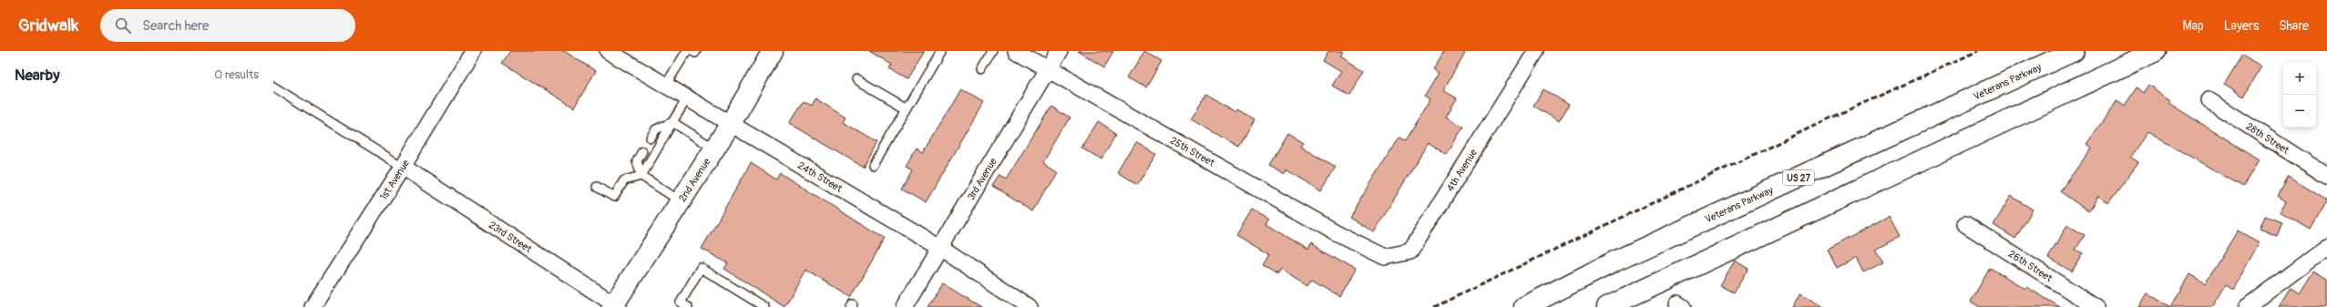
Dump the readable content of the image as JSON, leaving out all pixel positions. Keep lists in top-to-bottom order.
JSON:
{
  "streets": {
    "main road": ["Veterans Parkway", "US 27", "2nd Avenue"],
    "street": [
      "28th Street",
      "25th Street",
      "4th Avenue",
      "24th Street",
      "3rd Avenue",
      "1st Avenue",
      "23rd Street",
      "26th Street"
    ]
  },
  "crossings": [
    ["25th Street", "4th Avenue"],
    ["25th Street", "3rd Avenue"],
    ["24th Street", "3rd Avenue"],
    ["24th Street", "2nd Avenue"],
    ["1st Avenue", "23rd Street"],
    ["2nd Avenue", "23rd Street"]
  ],
  "page": {
    "header": "Gridwalk",
    "search": "Search here",
    "nav": ["Map", "Layers", "Share"],
    "heading": ["Nearby", "0 results"],
    "map_buttons": ["+", "−"]
  }
}
